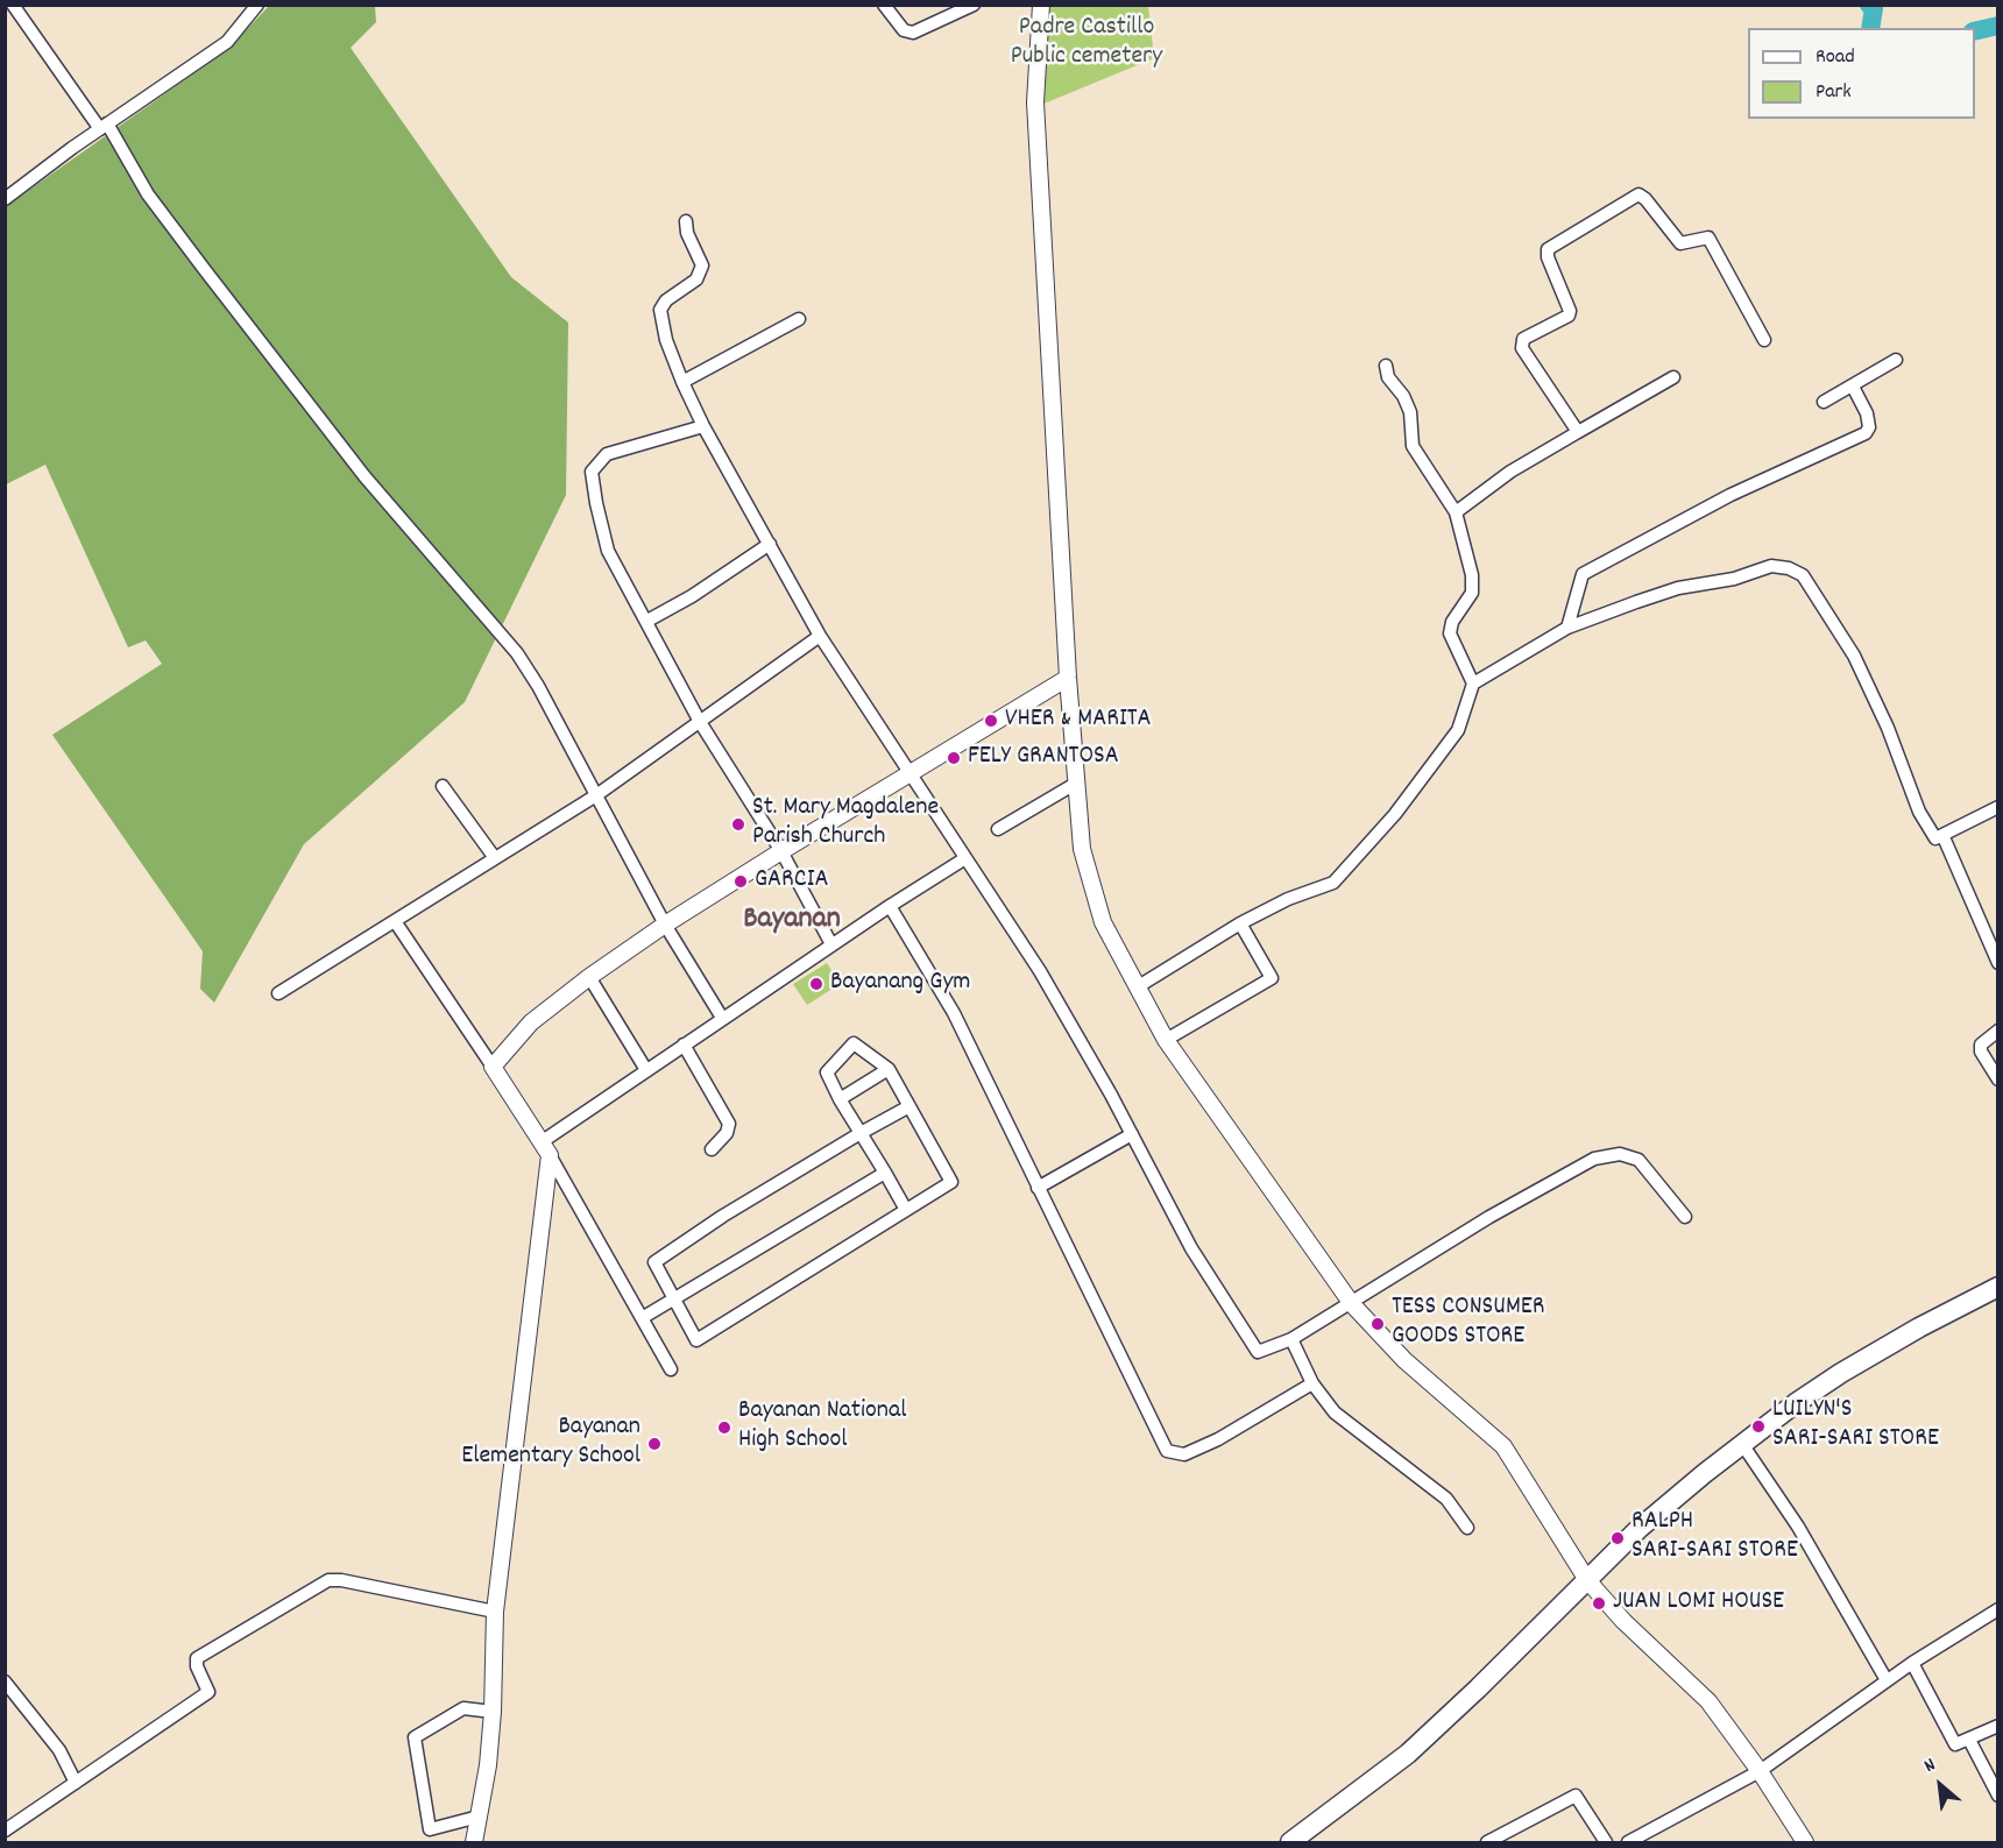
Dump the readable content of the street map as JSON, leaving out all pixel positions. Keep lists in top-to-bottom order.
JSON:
{
  "districts": ["Bayanan"],
  "parks": ["Padre Castillo Public cemetery"],
  "places": [
    "VHER & MARITA",
    "FELY GRANTOSA",
    "St. Mary Magdalene Parish Church",
    "GARCIA",
    "Bayanang Gym",
    "TESS CONSUMER GOODS STORE",
    "LUILYN'S SARI-SARI STORE",
    "Bayanan National High School",
    "Bayanan Elementary School",
    "RALPH SARI-SARI STORE",
    "JUAN LOMI HOUSE"
  ],
  "legend": ["Road", "Park"],
  "north": "top left"
}
